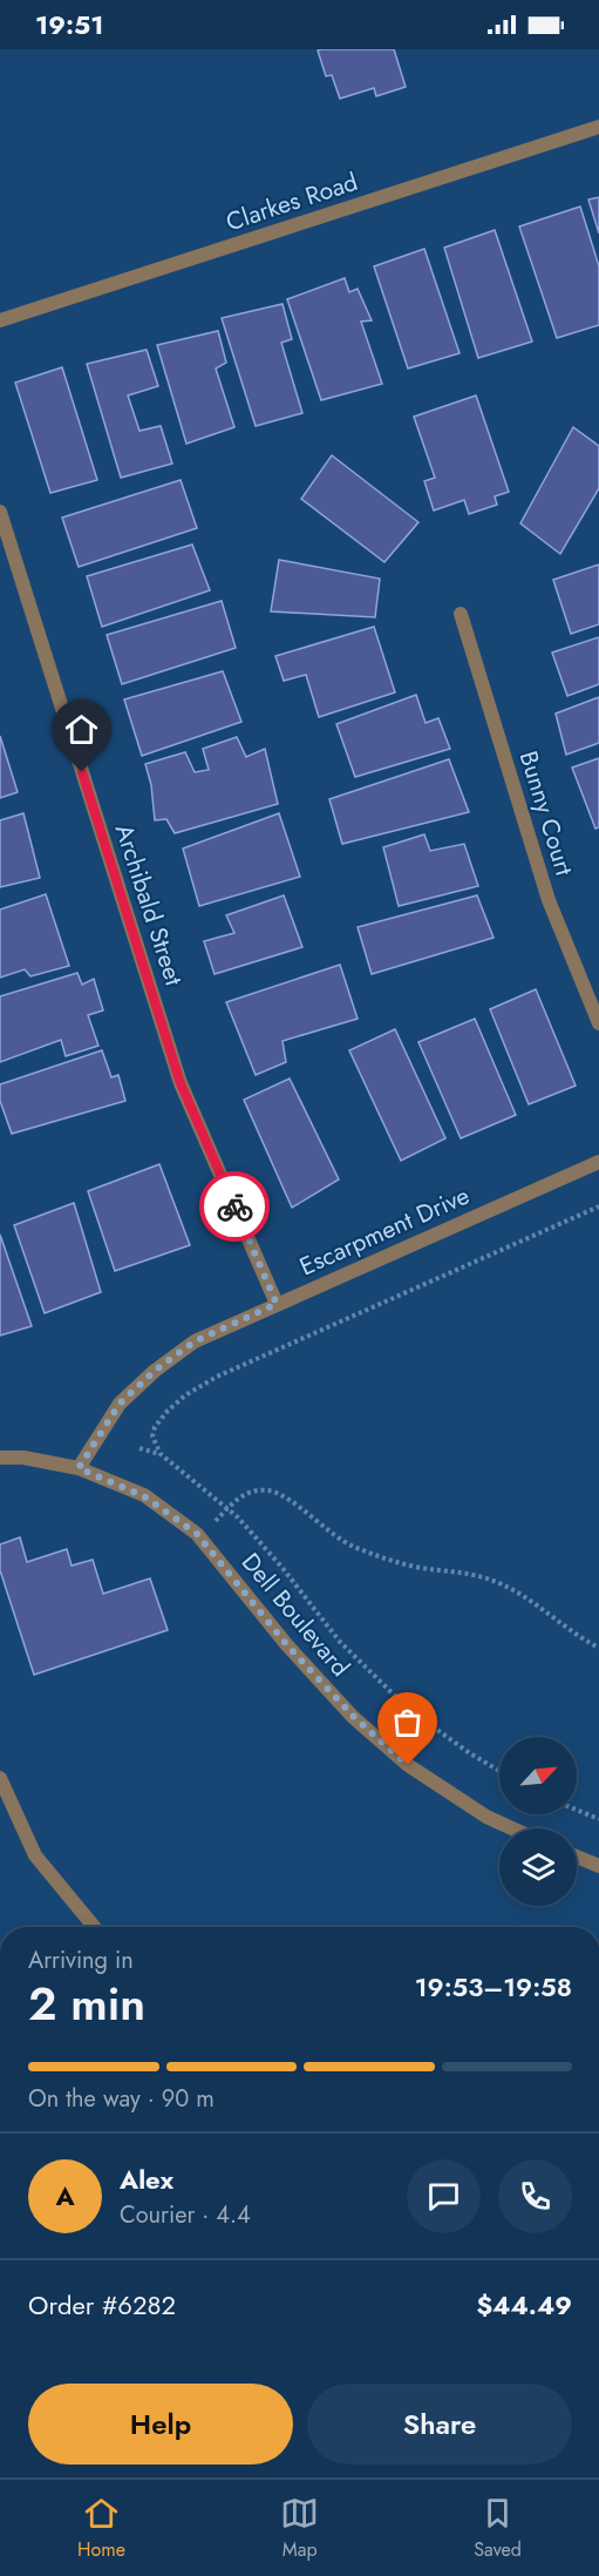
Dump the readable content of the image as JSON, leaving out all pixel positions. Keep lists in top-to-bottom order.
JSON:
{
  "streets": {
    "street": [
      "Clarkes Road",
      "Bunny Court",
      "Archibald Street",
      "Escarpment Drive",
      "Dell Boulevard"
    ]
  },
  "crossings": [
    ["Archibald Street", "Escarpment Drive"],
    ["Escarpment Drive", "Dell Boulevard"]
  ],
  "north": "top right",
  "page": {
    "status": "19:51",
    "heading": ["2 min", "Arriving in", "19:53–19:58"],
    "panel": [
      "Alex",
      "Courier · 4.4",
      "Order #6282",
      "$44.49"
    ],
    "bar": "On the way · 90 m",
    "round": "A",
    "buttons": ["Help", "Share"],
    "tabs": ["Home", "Map", "Saved"]
  }
}
